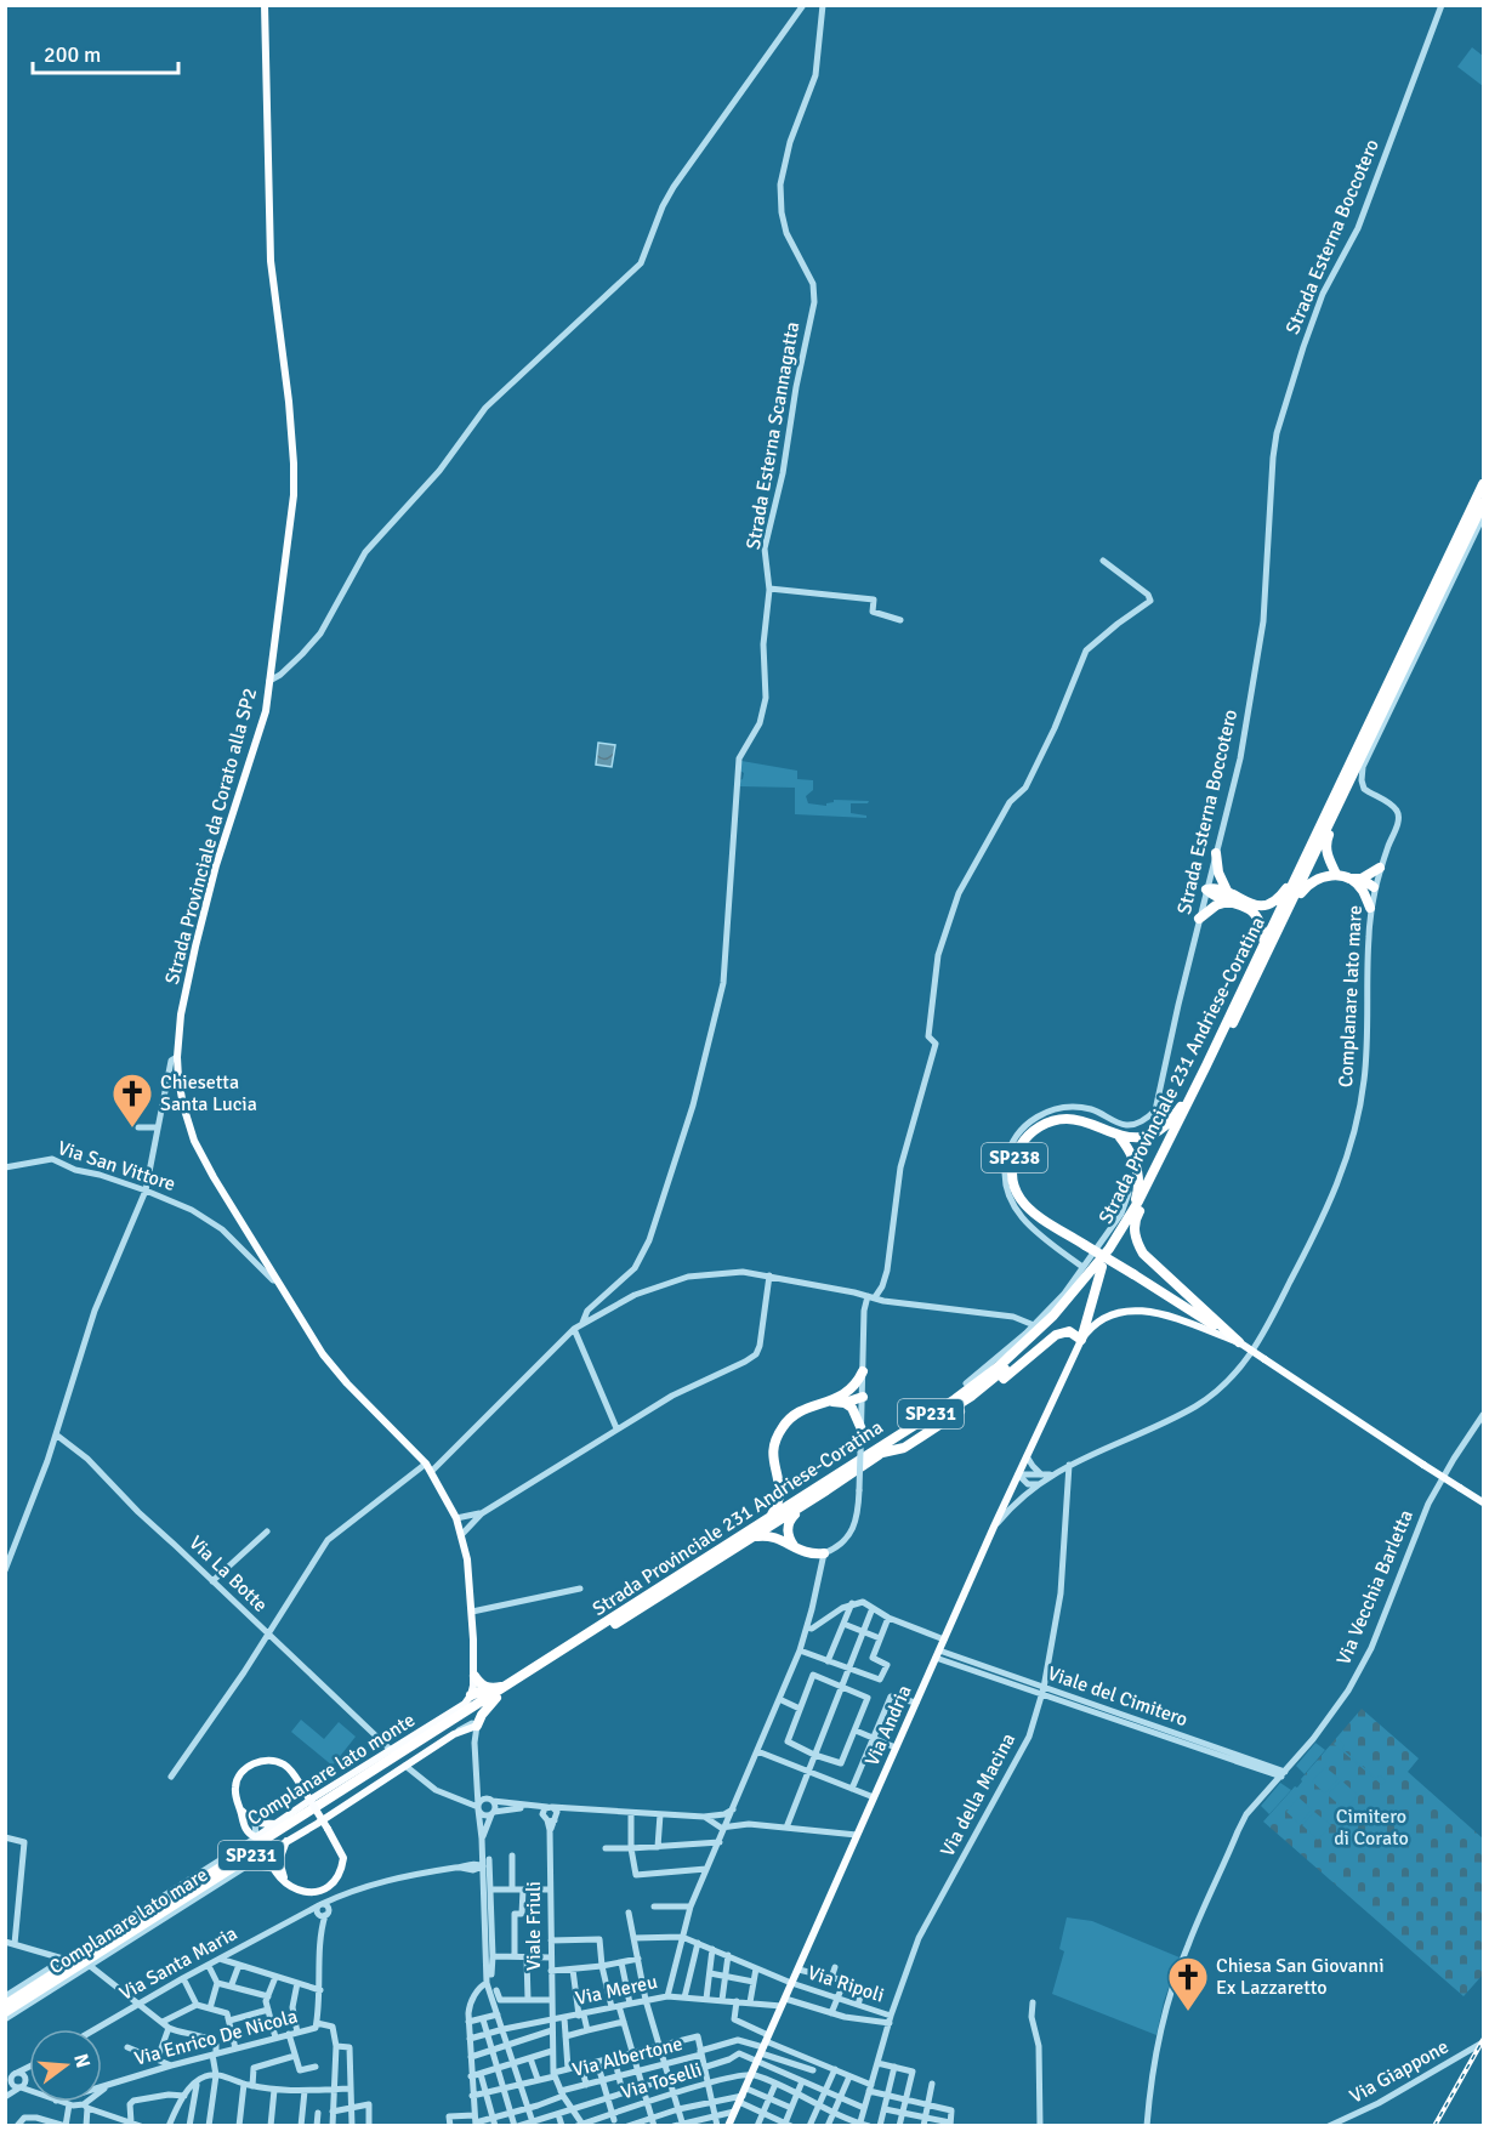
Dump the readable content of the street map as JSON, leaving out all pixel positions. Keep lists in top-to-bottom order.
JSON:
{
  "streets": {
    "highway": ["Strada Provinciale 231 Andriese-Coratina", "SP238", "SP231"],
    "main road": [
      "Strada Provinciale da Corato alla SP2",
      "Complanare lato mare",
      "Via Andria",
      "Complanare lato monte"
    ],
    "street": [
      "Strada Esterna Boccotero",
      "Strada Esterna Scannagatta",
      "Via San Vittore",
      "Via La Botte",
      "Via Vecchia Barletta",
      "Viale del Cimitero",
      "Via della Macina",
      "Viale Friuli",
      "Via Santa Maria",
      "Via Ripoli",
      "Via Mereu",
      "Via Enrico De Nicola",
      "Via Albertone",
      "Via Giappone",
      "Via Toselli"
    ]
  },
  "crossings": [
    ["Strada Provinciale da Corato alla SP2", "Via San Vittore"],
    ["Complanare lato mare", "Via Andria"],
    ["Complanare lato mare", "Via della Macina"],
    ["Via La Botte", "Complanare lato monte"],
    ["Via Vecchia Barletta", "Viale del Cimitero"],
    ["Viale del Cimitero", "Via Andria"],
    ["Viale del Cimitero", "Via della Macina"],
    ["Via Andria", "Via Ripoli"],
    ["Via Andria", "Via Mereu"],
    ["Via Andria", "Via Toselli"],
    ["Via della Macina", "Via Ripoli"],
    ["Via della Macina", "Via Mereu"],
    ["Viale Friuli", "Via Mereu"],
    ["Viale Friuli", "Via Albertone"],
    ["Viale Friuli", "Via Toselli"],
    ["Via Santa Maria", "Via Enrico De Nicola"],
    ["Via Ripoli", "Via Mereu"]
  ],
  "parks": ["Cimitero di Corato"],
  "places": {
    "church": ["Chiesetta Santa Lucia", "Chiesa San Giovanni Ex Lazzaretto"]
  },
  "scale_bar": "200 m",
  "north": "right"
}
